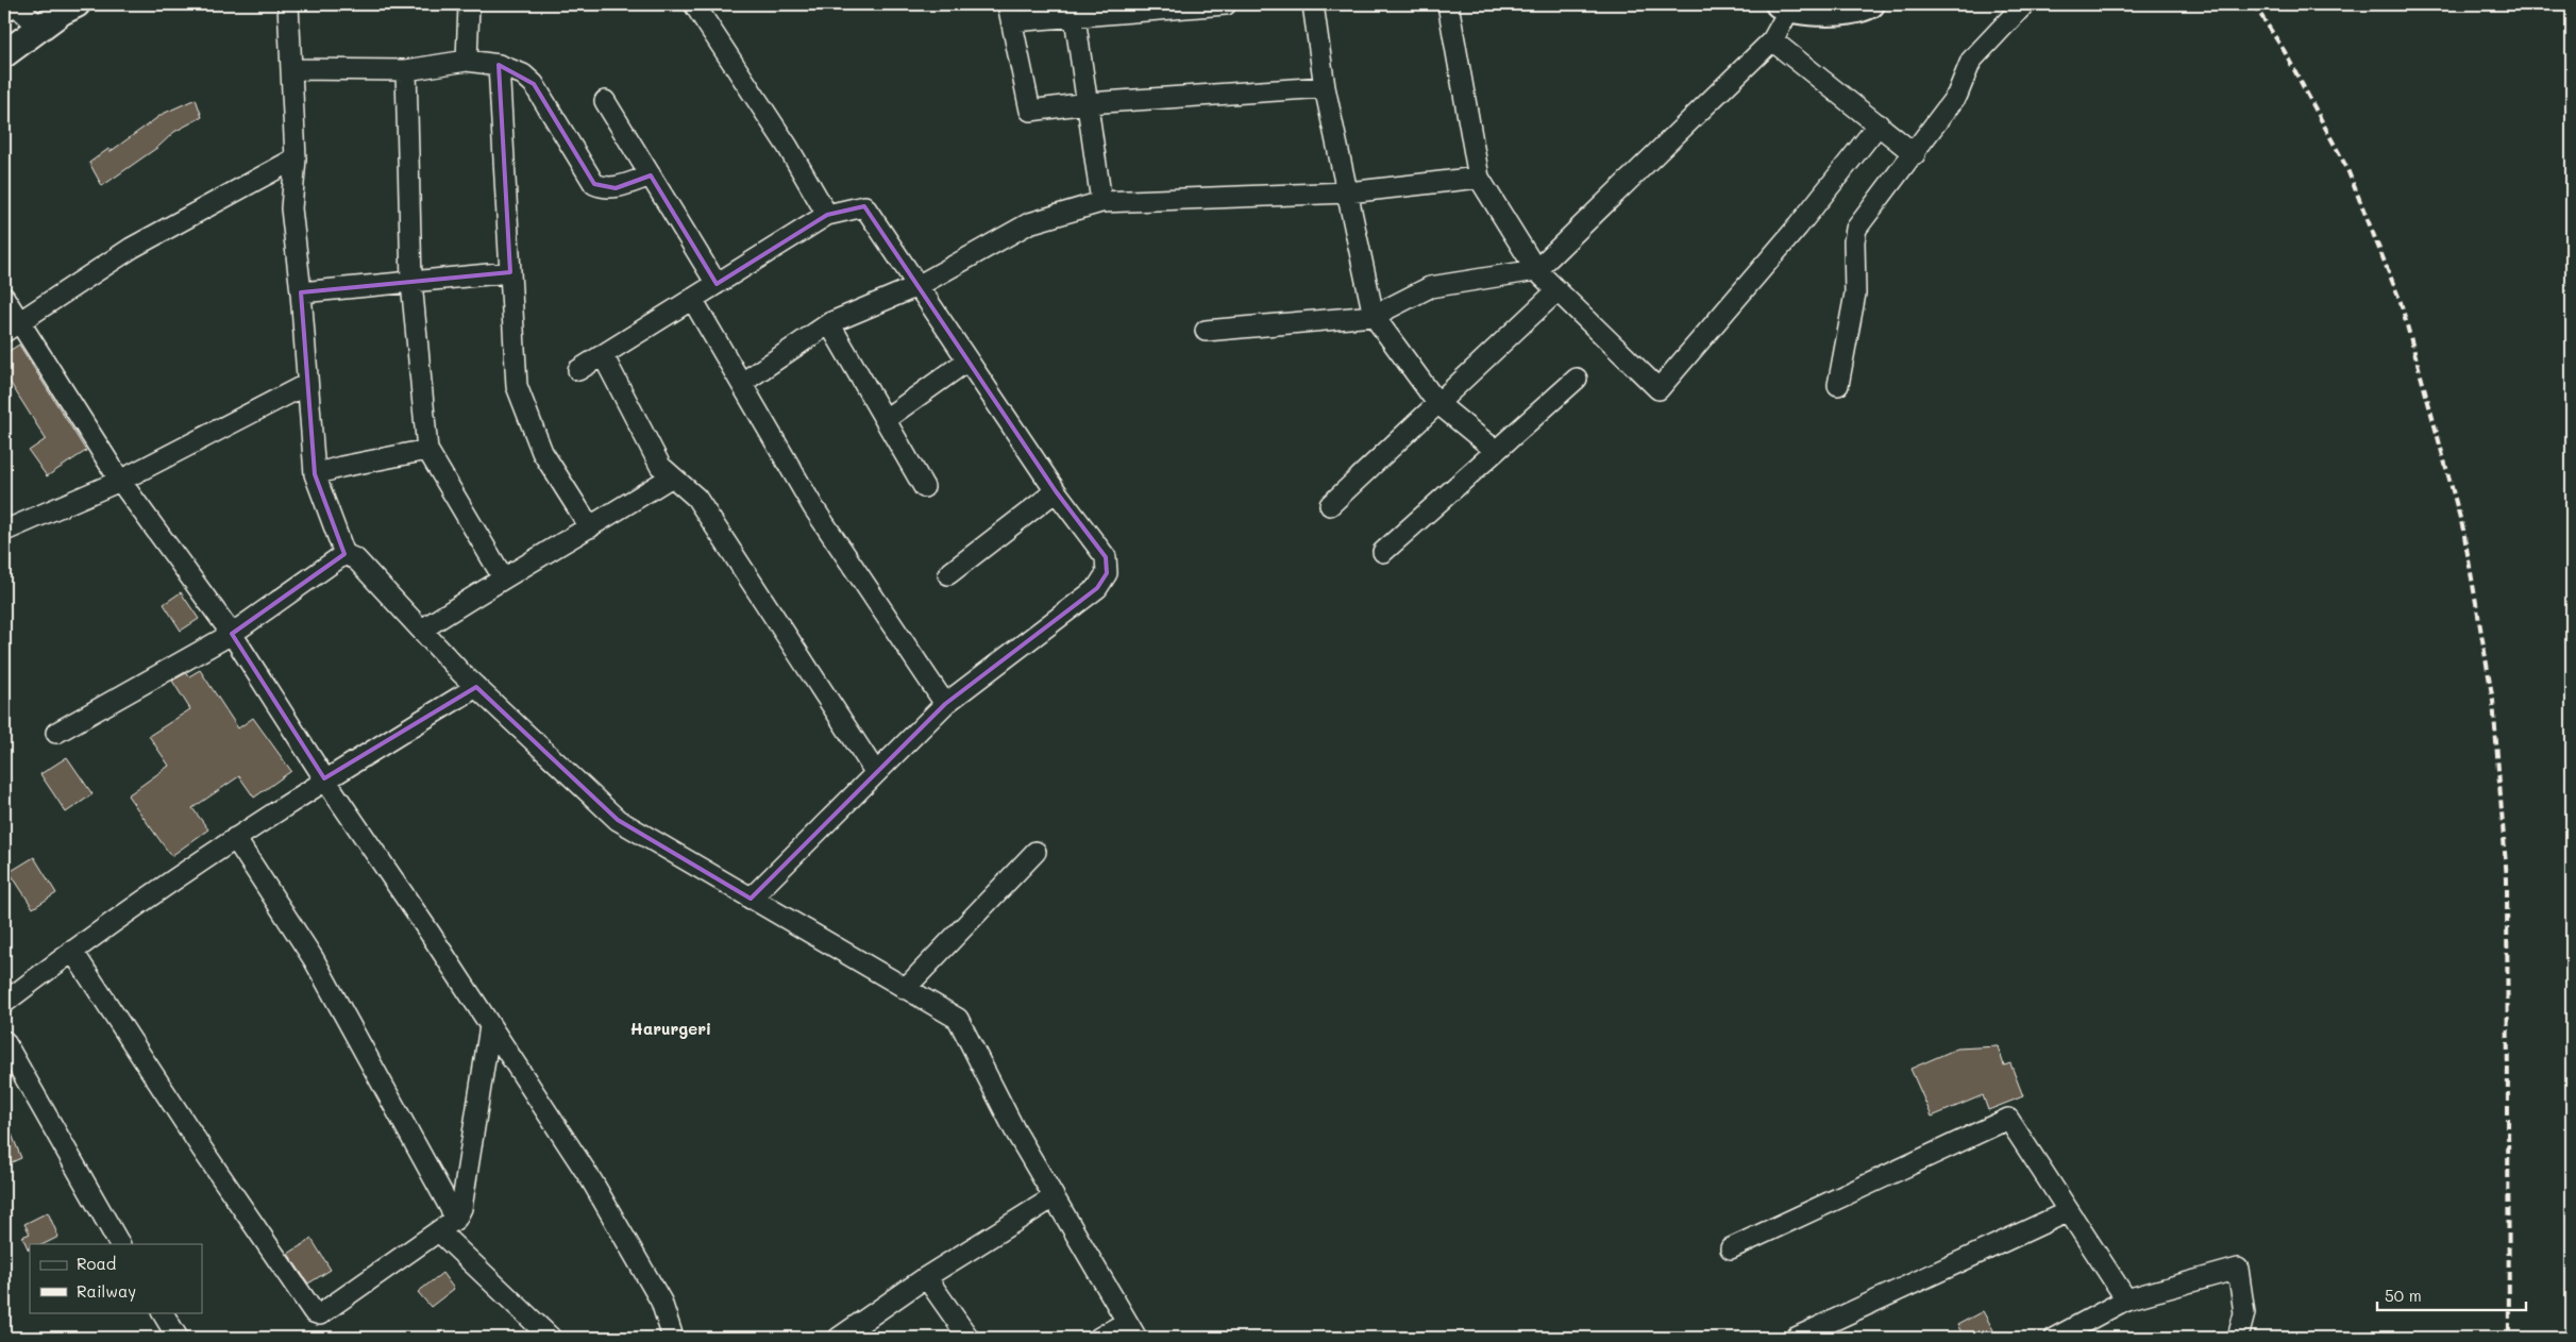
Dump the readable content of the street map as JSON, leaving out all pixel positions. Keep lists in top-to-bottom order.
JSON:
{
  "districts": ["Harurgeri"],
  "legend": ["Road", "Railway"],
  "scale_bar": "50 m"
}
